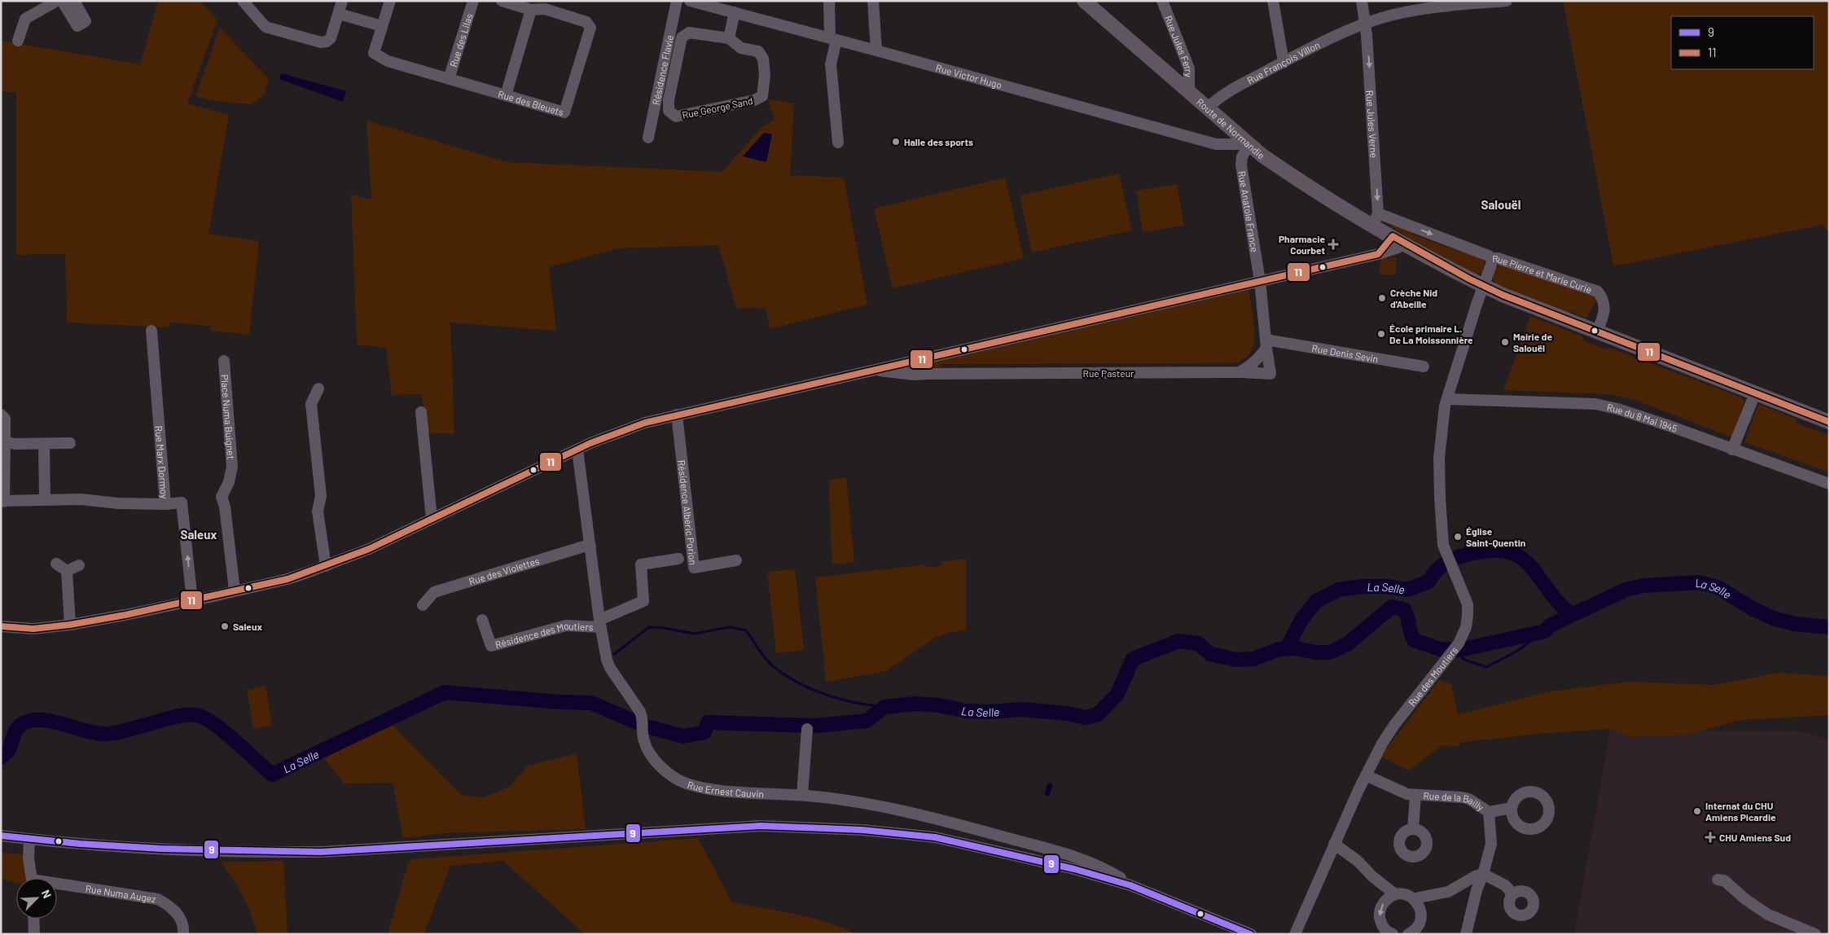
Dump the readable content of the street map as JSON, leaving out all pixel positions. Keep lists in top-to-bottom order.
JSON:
{
  "streets": {
    "main road": ["Route de Normandie"],
    "street": [
      "Rue des Lilas",
      "Rue Jules Ferry",
      "Rue François Villon",
      "Résidence Flavie",
      "Rue Victor Hugo",
      "Rue des Bleuets",
      "Rue George Sand",
      "Rue Jules Verne",
      "Rue Anatole France",
      "Rue Pierre et Marie Curie",
      "Rue Denis Sevin",
      "Rue Pasteur",
      "Place Numa Buignet",
      "Rue du 8 Mai 1945",
      "Rue Marx Dormoy",
      "Résidence Albéric Porion",
      "Rue des Violettes",
      "Résidence des Moutiers",
      "Rue des Moutiers",
      "Rue Ernest Cauvin",
      "Rue de la Bailly",
      "Rue Numa Augez"
    ]
  },
  "crossings": [
    ["Rue des Lilas", "Rue des Bleuets"],
    ["Rue Jules Ferry", "Route de Normandie"],
    ["Rue François Villon", "Rue Jules Verne"],
    ["Rue François Villon", "Route de Normandie"],
    ["Rue Victor Hugo", "Route de Normandie"],
    ["Rue Victor Hugo", "Rue Anatole France"],
    ["Rue Jules Verne", "Route de Normandie"],
    ["Rue Jules Verne", "Rue Pierre et Marie Curie"],
    ["Route de Normandie", "Rue Anatole France"],
    ["Route de Normandie", "Rue Pierre et Marie Curie"],
    ["Route de Normandie", "Rue des Moutiers"],
    ["Rue Pierre et Marie Curie", "Rue des Moutiers"],
    ["Rue Denis Sevin", "Rue Pasteur"],
    ["Rue du 8 Mai 1945", "Rue des Moutiers"],
    ["Rue des Violettes", "Rue Ernest Cauvin"],
    ["Résidence des Moutiers", "Rue Ernest Cauvin"],
    ["Rue des Moutiers", "Rue de la Bailly"]
  ],
  "one_way": ["Rue Jules Verne", "Rue Pierre et Marie Curie"],
  "districts": ["Salouël", "Saleux"],
  "water": ["La Selle"],
  "places": {
    "other": [
      "Halle des sports",
      "Crèche Nid d'Abeille",
      "École primaire L. De La Moissonnière",
      "Mairie de Salouël",
      "Église Saint-Quentin",
      "Saleux",
      "Internat du CHU Amiens Picardie"
    ],
    "health": ["Pharmacie Courbet", "CHU Amiens Sud"]
  },
  "lines": ["transit line 11", "transit line 9"],
  "legend": ["9", "11"],
  "north": "top right"
}
